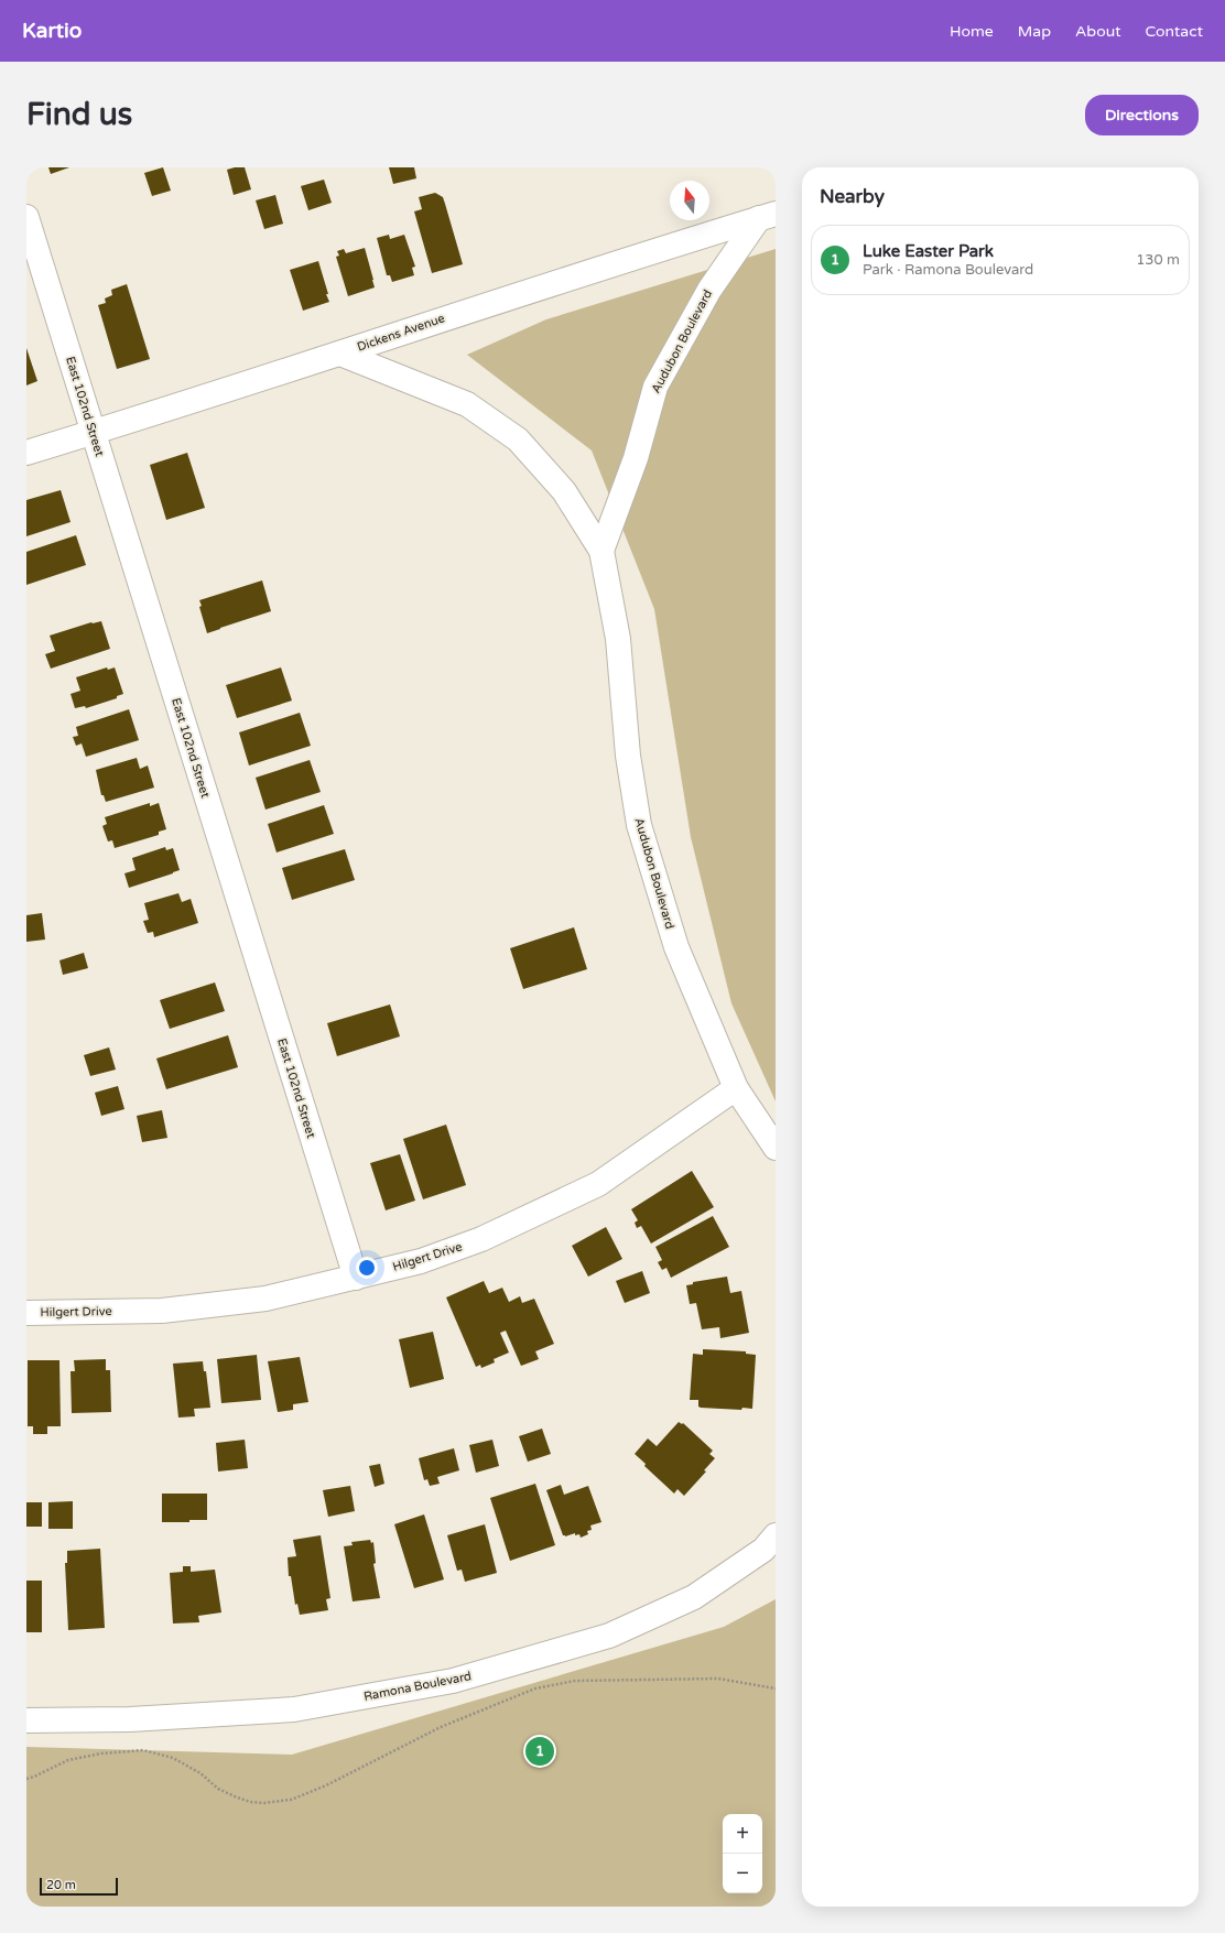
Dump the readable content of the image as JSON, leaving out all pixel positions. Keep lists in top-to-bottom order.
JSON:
{
  "streets": {
    "street": [
      "Dickens Avenue",
      "Audubon Boulevard",
      "East 102nd Street",
      "Hilgert Drive",
      "Ramona Boulevard"
    ]
  },
  "crossings": [
    ["Dickens Avenue", "Audubon Boulevard"],
    ["Dickens Avenue", "East 102nd Street"],
    ["Audubon Boulevard", "Hilgert Drive"],
    ["East 102nd Street", "Hilgert Drive"]
  ],
  "scale_bar": "20 m",
  "north": "top",
  "page": {
    "header": "Kartio",
    "nav": [
      "Home",
      "Map",
      "About",
      "Contact"
    ],
    "buttons": "Directions",
    "title": "Find us",
    "heading": "Nearby",
    "list": [
      {
        "mark": "1",
        "name": "Luke Easter Park",
        "note": "Park · Ramona Boulevard",
        "value": "130 m"
      }
    ],
    "pins": "1",
    "map_buttons": ["+", "−"],
    "scale": "20 m"
  }
}
